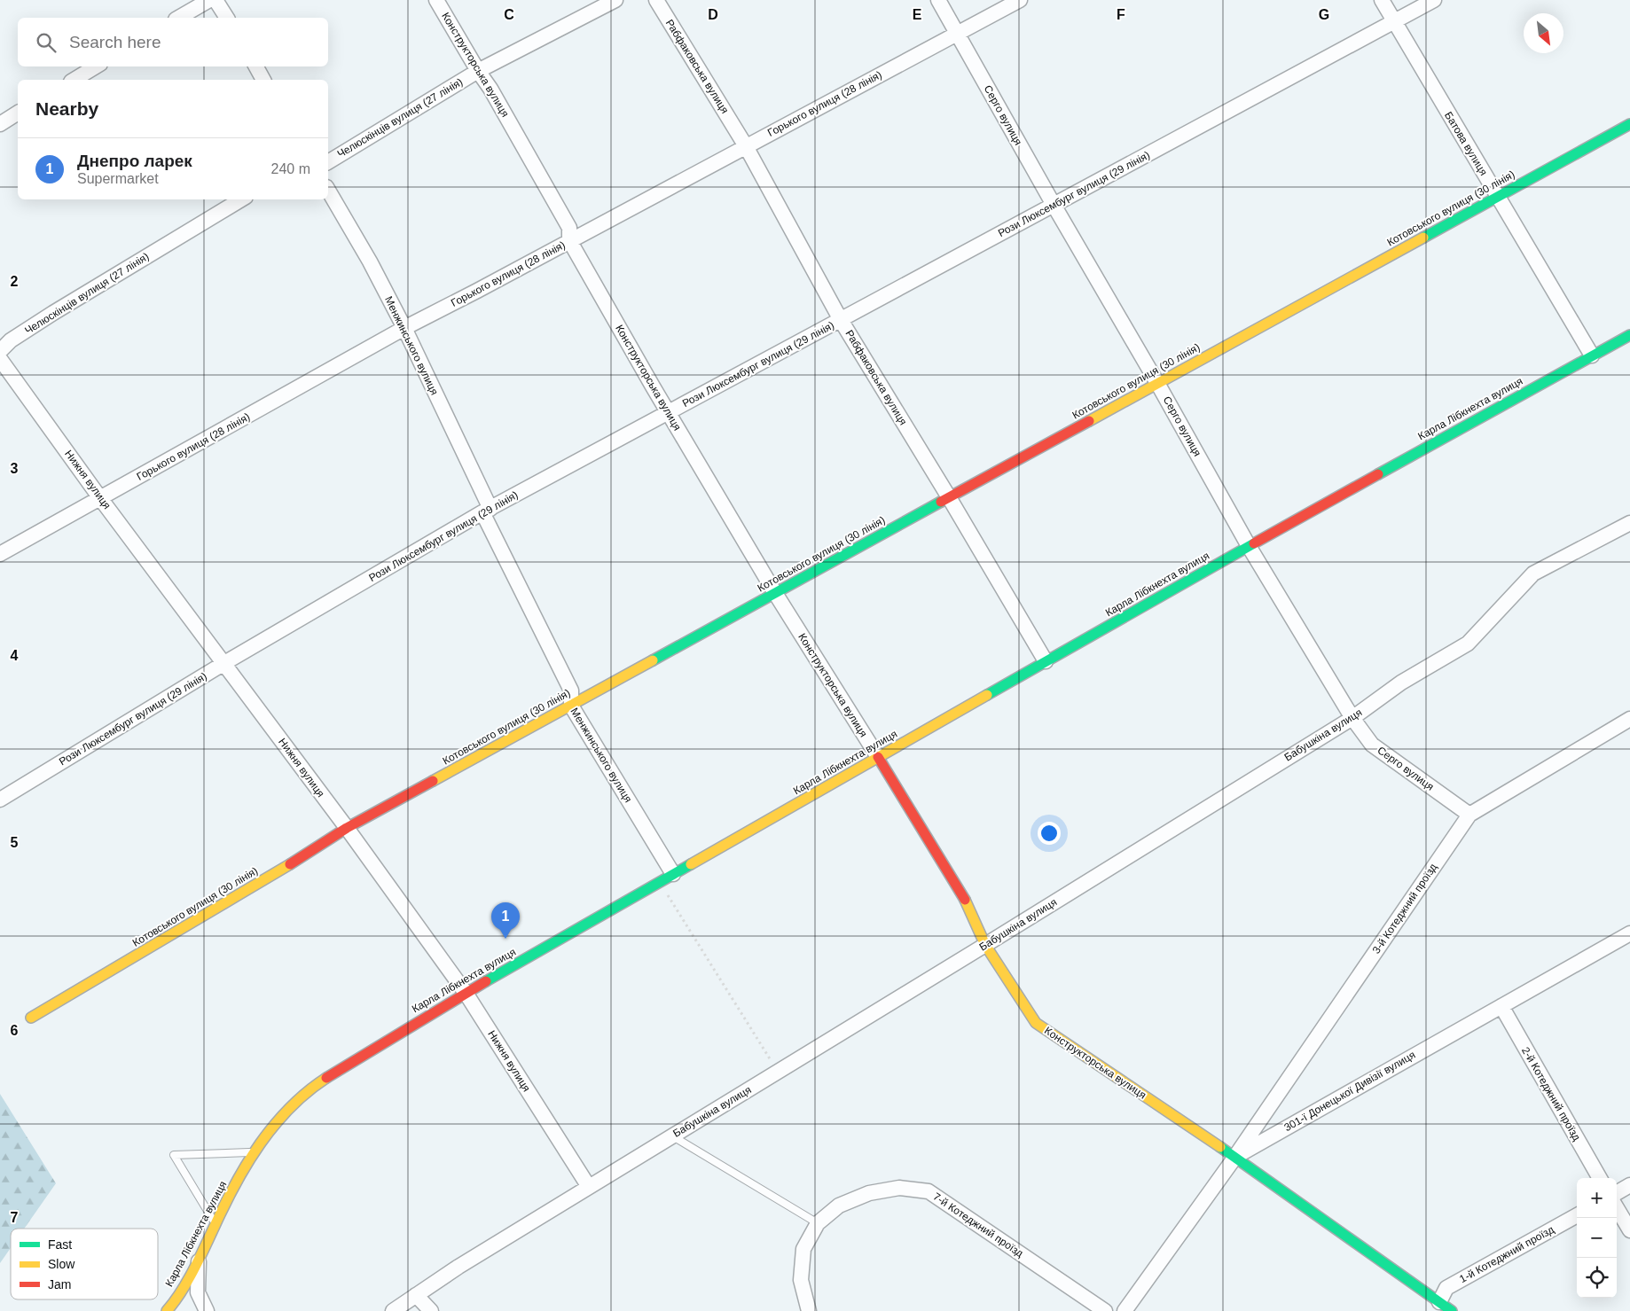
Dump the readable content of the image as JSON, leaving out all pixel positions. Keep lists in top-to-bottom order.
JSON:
{
  "streets": {
    "street": [
      "Конструкторська вулиця",
      "Рабфаковська вулиця",
      "Горького вулиця (28 лiнiя)",
      "Серго вулиця",
      "Челюскінців вулиця (27 лiнiя)",
      "Батова вулиця",
      "Рози Люксембург вулиця (29 лiнiя)",
      "Котовського вулиця (30 лiнiя)",
      "Менжинського вулиця",
      "Карла Лібкнехта вулиця",
      "Нижня вулиця",
      "Бабушкіна вулиця",
      "3-й Котеджний проїзд",
      "301-ї Донецької Дивізії вулиця",
      "2-й Котеджний проїзд",
      "7-й Котеджний проїзд",
      "1-й Котеджний проїзд"
    ]
  },
  "crossings": [
    ["Конструкторська вулиця", "Горького вулиця (28 лiнiя)"],
    ["Конструкторська вулиця", "Челюскінців вулиця (27 лiнiя)"],
    ["Конструкторська вулиця", "Рози Люксембург вулиця (29 лiнiя)"],
    ["Конструкторська вулиця", "Котовського вулиця (30 лiнiя)"],
    ["Конструкторська вулиця", "Карла Лібкнехта вулиця"],
    ["Конструкторська вулиця", "Бабушкіна вулиця"],
    ["Конструкторська вулиця", "3-й Котеджний проїзд"],
    ["Конструкторська вулиця", "301-ї Донецької Дивізії вулиця"],
    ["Конструкторська вулиця", "1-й Котеджний проїзд"],
    ["Рабфаковська вулиця", "Горького вулиця (28 лiнiя)"],
    ["Рабфаковська вулиця", "Рози Люксембург вулиця (29 лiнiя)"],
    ["Рабфаковська вулиця", "Котовського вулиця (30 лiнiя)"],
    ["Рабфаковська вулиця", "Карла Лібкнехта вулиця"],
    ["Горького вулиця (28 лiнiя)", "Серго вулиця"],
    ["Горького вулиця (28 лiнiя)", "Менжинського вулиця"],
    ["Горького вулиця (28 лiнiя)", "Нижня вулиця"],
    ["Серго вулиця", "Рози Люксембург вулиця (29 лiнiя)"],
    ["Серго вулиця", "Котовського вулиця (30 лiнiя)"],
    ["Серго вулиця", "Карла Лібкнехта вулиця"],
    ["Серго вулиця", "Бабушкіна вулиця"],
    ["Серго вулиця", "3-й Котеджний проїзд"],
    ["Батова вулиця", "Рози Люксембург вулиця (29 лiнiя)"],
    ["Батова вулиця", "Котовського вулиця (30 лiнiя)"],
    ["Батова вулиця", "Карла Лібкнехта вулиця"],
    ["Рози Люксембург вулиця (29 лiнiя)", "Менжинського вулиця"],
    ["Рози Люксембург вулиця (29 лiнiя)", "Нижня вулиця"],
    ["Котовського вулиця (30 лiнiя)", "Менжинського вулиця"],
    ["Котовського вулиця (30 лiнiя)", "Нижня вулиця"],
    ["Менжинського вулиця", "Карла Лібкнехта вулиця"],
    ["Карла Лібкнехта вулиця", "Нижня вулиця"],
    ["Нижня вулиця", "Бабушкіна вулиця"],
    ["3-й Котеджний проїзд", "301-ї Донецької Дивізії вулиця"],
    ["301-ї Донецької Дивізії вулиця", "2-й Котеджний проїзд"]
  ],
  "legend": ["Fast", "Slow", "Jam"],
  "north": "bottom right",
  "page": {
    "search": "Search here",
    "heading": "Nearby",
    "list": [
      {
        "mark": "1",
        "name": "Днепро ларек",
        "note": "Supermarket",
        "value": "240 m"
      }
    ],
    "pins": "1",
    "map_buttons": ["+", "−"]
  },
  "grid": {
    "columns": [
      "C",
      "D",
      "E",
      "F",
      "G"
    ],
    "rows": [
      "2",
      "3",
      "4",
      "5",
      "6",
      "7"
    ]
  }
}
